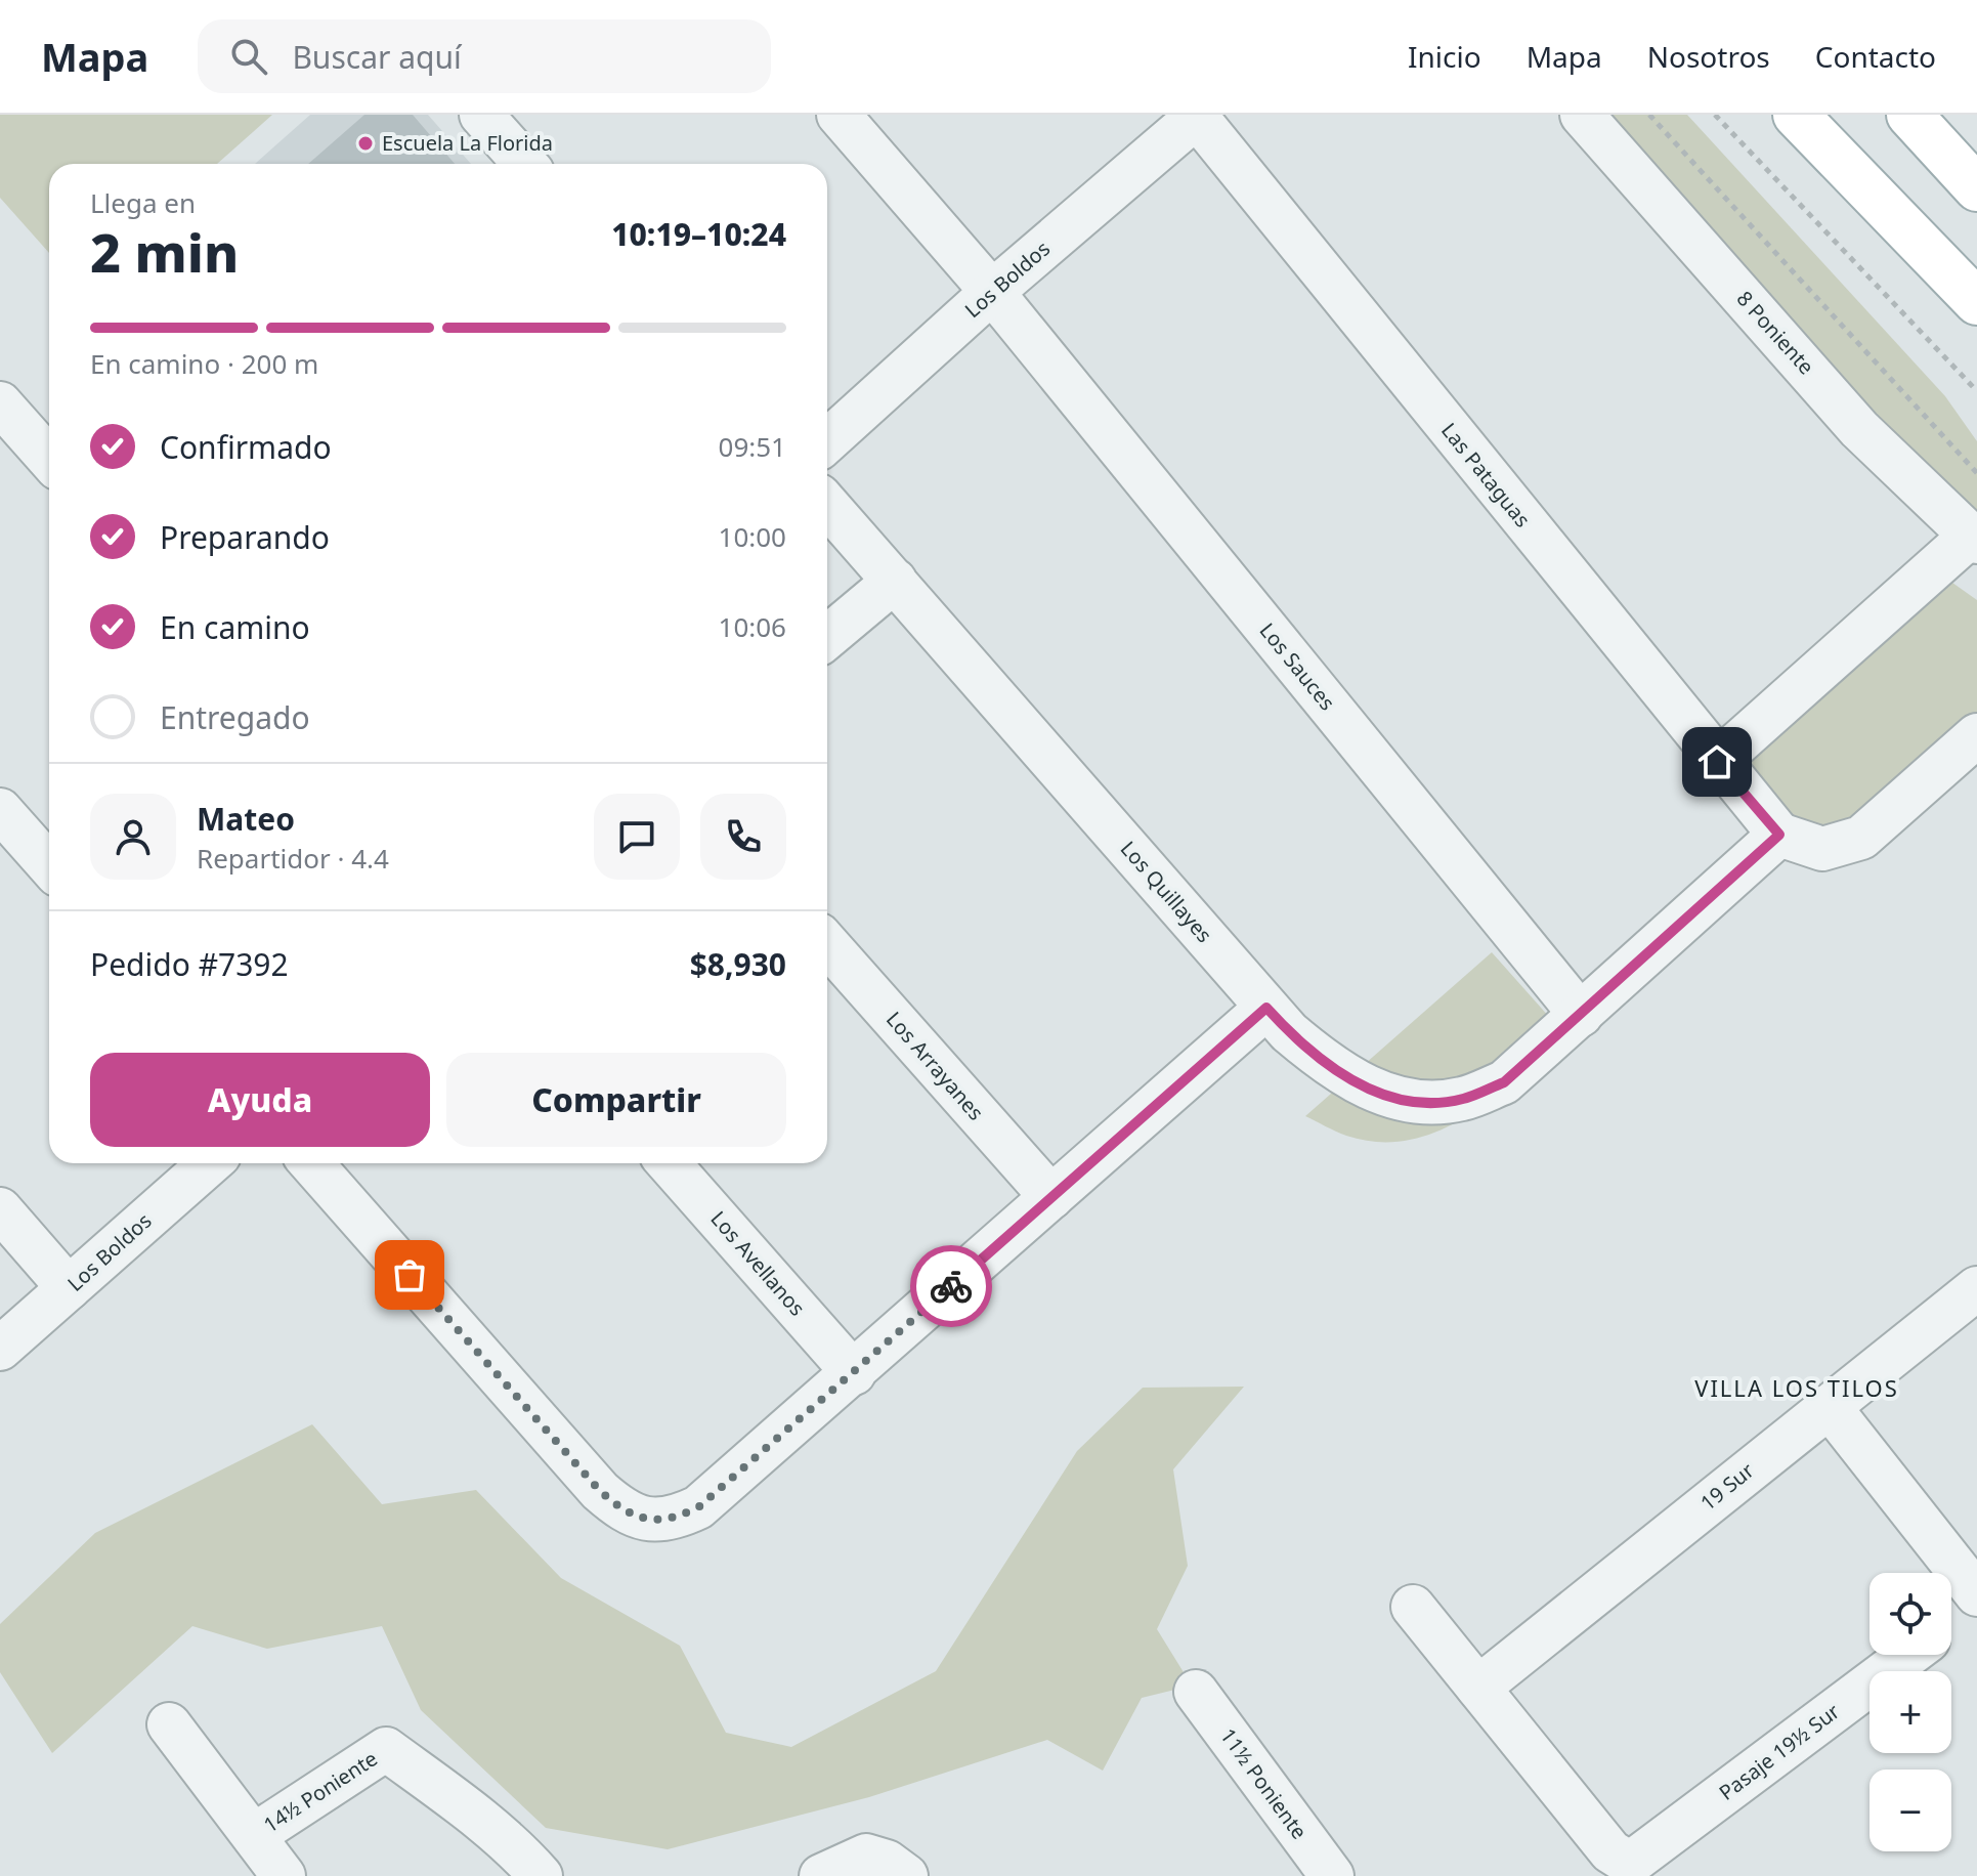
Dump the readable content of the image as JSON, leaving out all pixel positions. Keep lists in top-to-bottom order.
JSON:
{
  "streets": {
    "street": [
      "Los Boldos",
      "8 Poniente",
      "Las Pataguas",
      "Los Sauces",
      "Los Quillayes",
      "Los Arrayanes",
      "Los Avellanos",
      "19 Sur",
      "Pasaje 19½ Sur",
      "11½ Poniente",
      "14½ Poniente"
    ]
  },
  "crossings": [
    ["Los Boldos", "Las Pataguas"],
    ["Los Boldos", "Los Sauces"],
    ["Los Sauces", "Los Quillayes"],
    ["19 Sur", "Pasaje 19½ Sur"]
  ],
  "districts": ["VILLA LOS TILOS"],
  "places": ["Escuela La Florida"],
  "page": {
    "header": "Mapa",
    "search": "Buscar aquí",
    "nav": [
      "Inicio",
      "Mapa",
      "Nosotros",
      "Contacto"
    ],
    "heading": ["2 min", "Llega en", "10:19–10:24"],
    "panel": [
      "Mateo",
      "Repartidor · 4.4",
      "Pedido #7392",
      "$8,930"
    ],
    "bar": "En camino · 200 m",
    "list": [
      ["Confirmado", "09:51"],
      ["Preparando", "10:00"],
      ["En camino", "10:06"],
      "Entregado"
    ],
    "buttons": ["Ayuda", "Compartir"],
    "map_buttons": ["+", "−"]
  }
}
